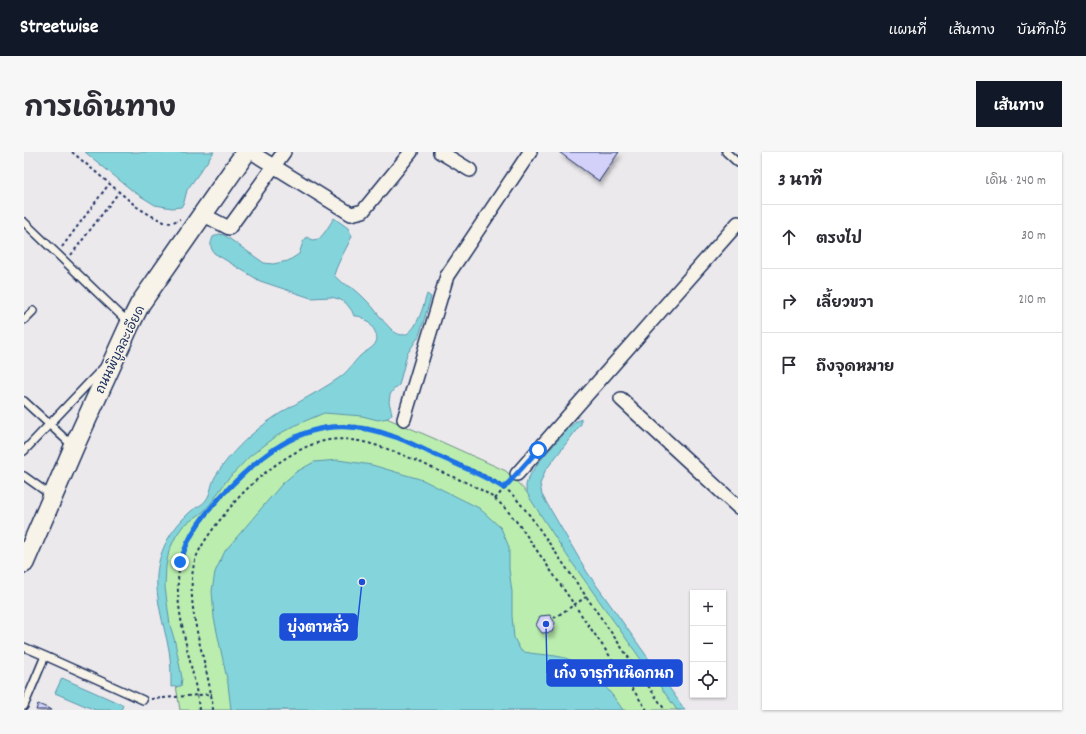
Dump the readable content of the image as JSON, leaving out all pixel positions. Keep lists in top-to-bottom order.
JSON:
{
  "streets": {
    "street": ["ถนนพิบูลละเอียด"]
  },
  "places": ["บุ่งตาหลั่ว", "เก๋ง จารุกำเนิดกนก"],
  "page": {
    "header": "Streetwise",
    "nav": ["แผนที่", "เส้นทาง", "บันทึกไว้"],
    "title": "การเดินทาง",
    "buttons": "เส้นทาง",
    "heading": ["3 นาที", "เดิน · 240 m"],
    "list": [
      ["ตรงไป", "30 m"],
      ["เลี้ยวขวา", "210 m"],
      "ถึงจุดหมาย"
    ],
    "map_buttons": ["+", "−"]
  }
}
